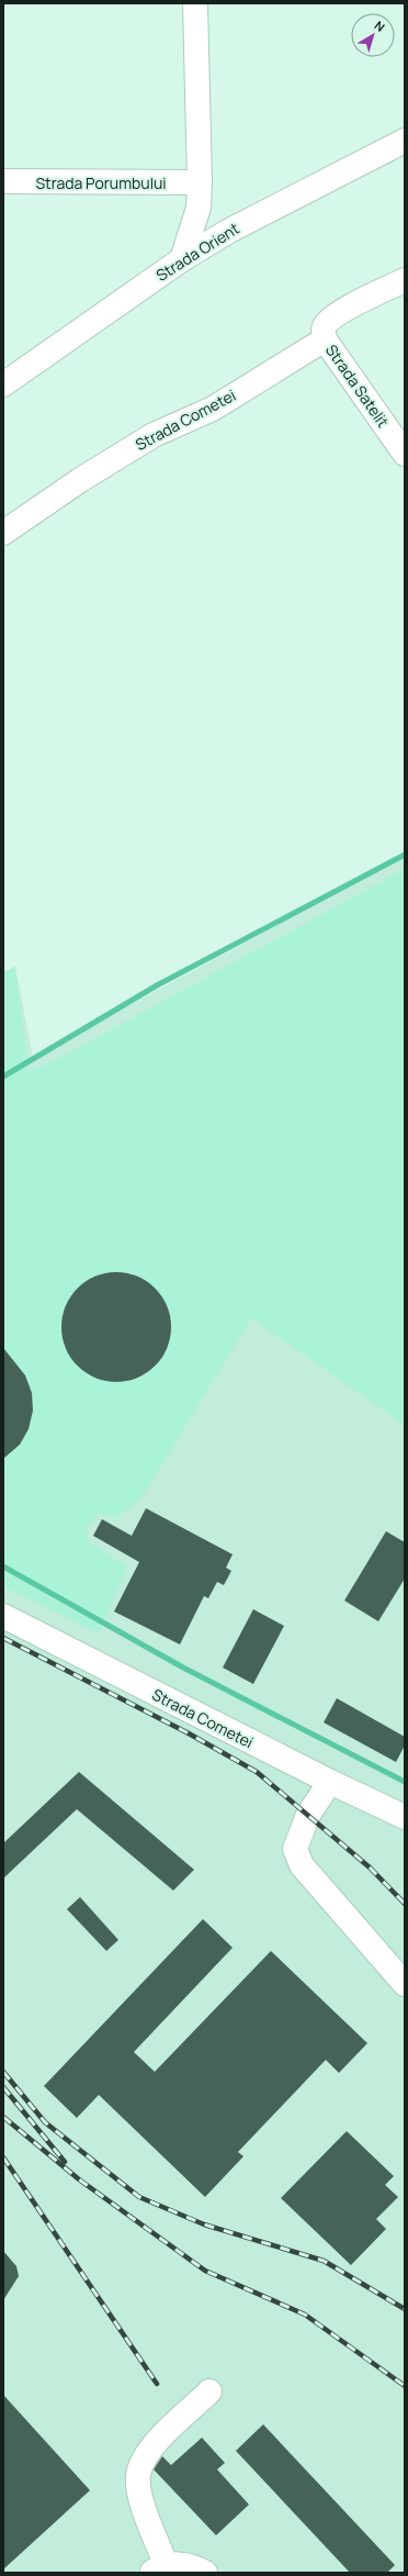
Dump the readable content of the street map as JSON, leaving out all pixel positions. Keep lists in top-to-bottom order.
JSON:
{
  "streets": {
    "street": [
      "Strada Porumbului",
      "Strada Orient",
      "Strada Satelit",
      "Strada Cometei"
    ]
  },
  "crossings": [
    ["Strada Satelit", "Strada Cometei"]
  ],
  "north": "top right"
}
